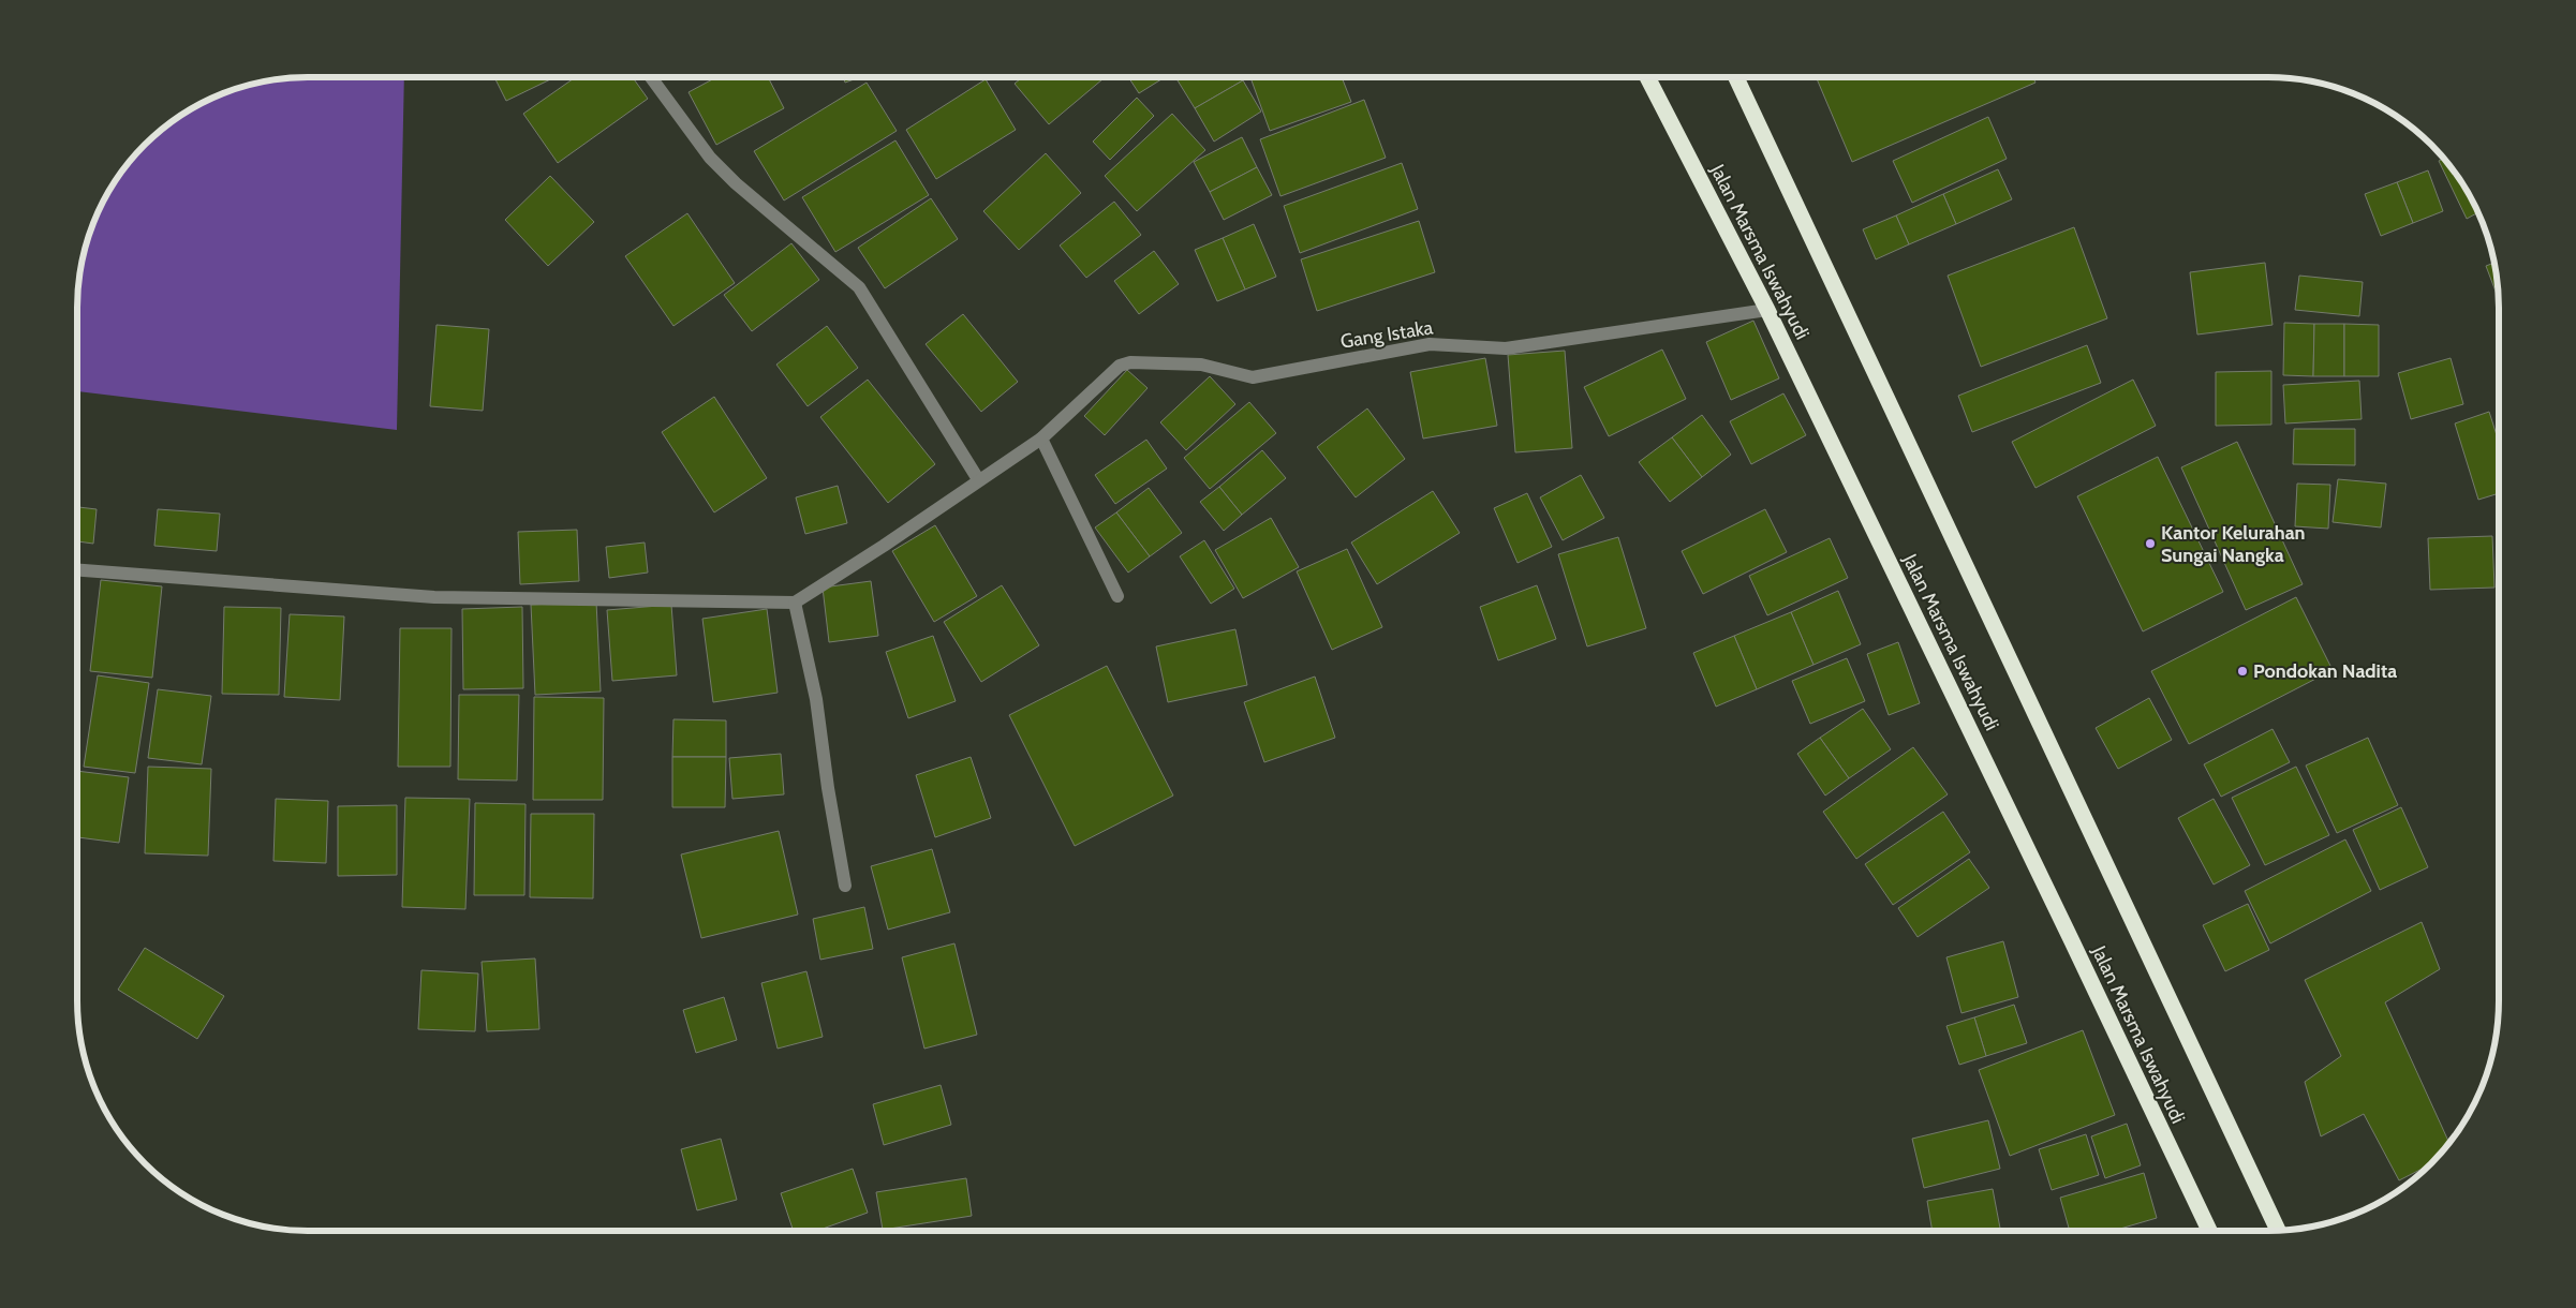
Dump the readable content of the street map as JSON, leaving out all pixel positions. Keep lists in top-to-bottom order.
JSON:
{
  "streets": {
    "highway": ["Jalan Marsma Iswahyudi"],
    "street": ["Gang Istaka"]
  },
  "crossings": [
    ["Jalan Marsma Iswahyudi", "Gang Istaka"]
  ],
  "places": ["Kantor Kelurahan Sungai Nangka", "Pondokan Nadita"]
}
